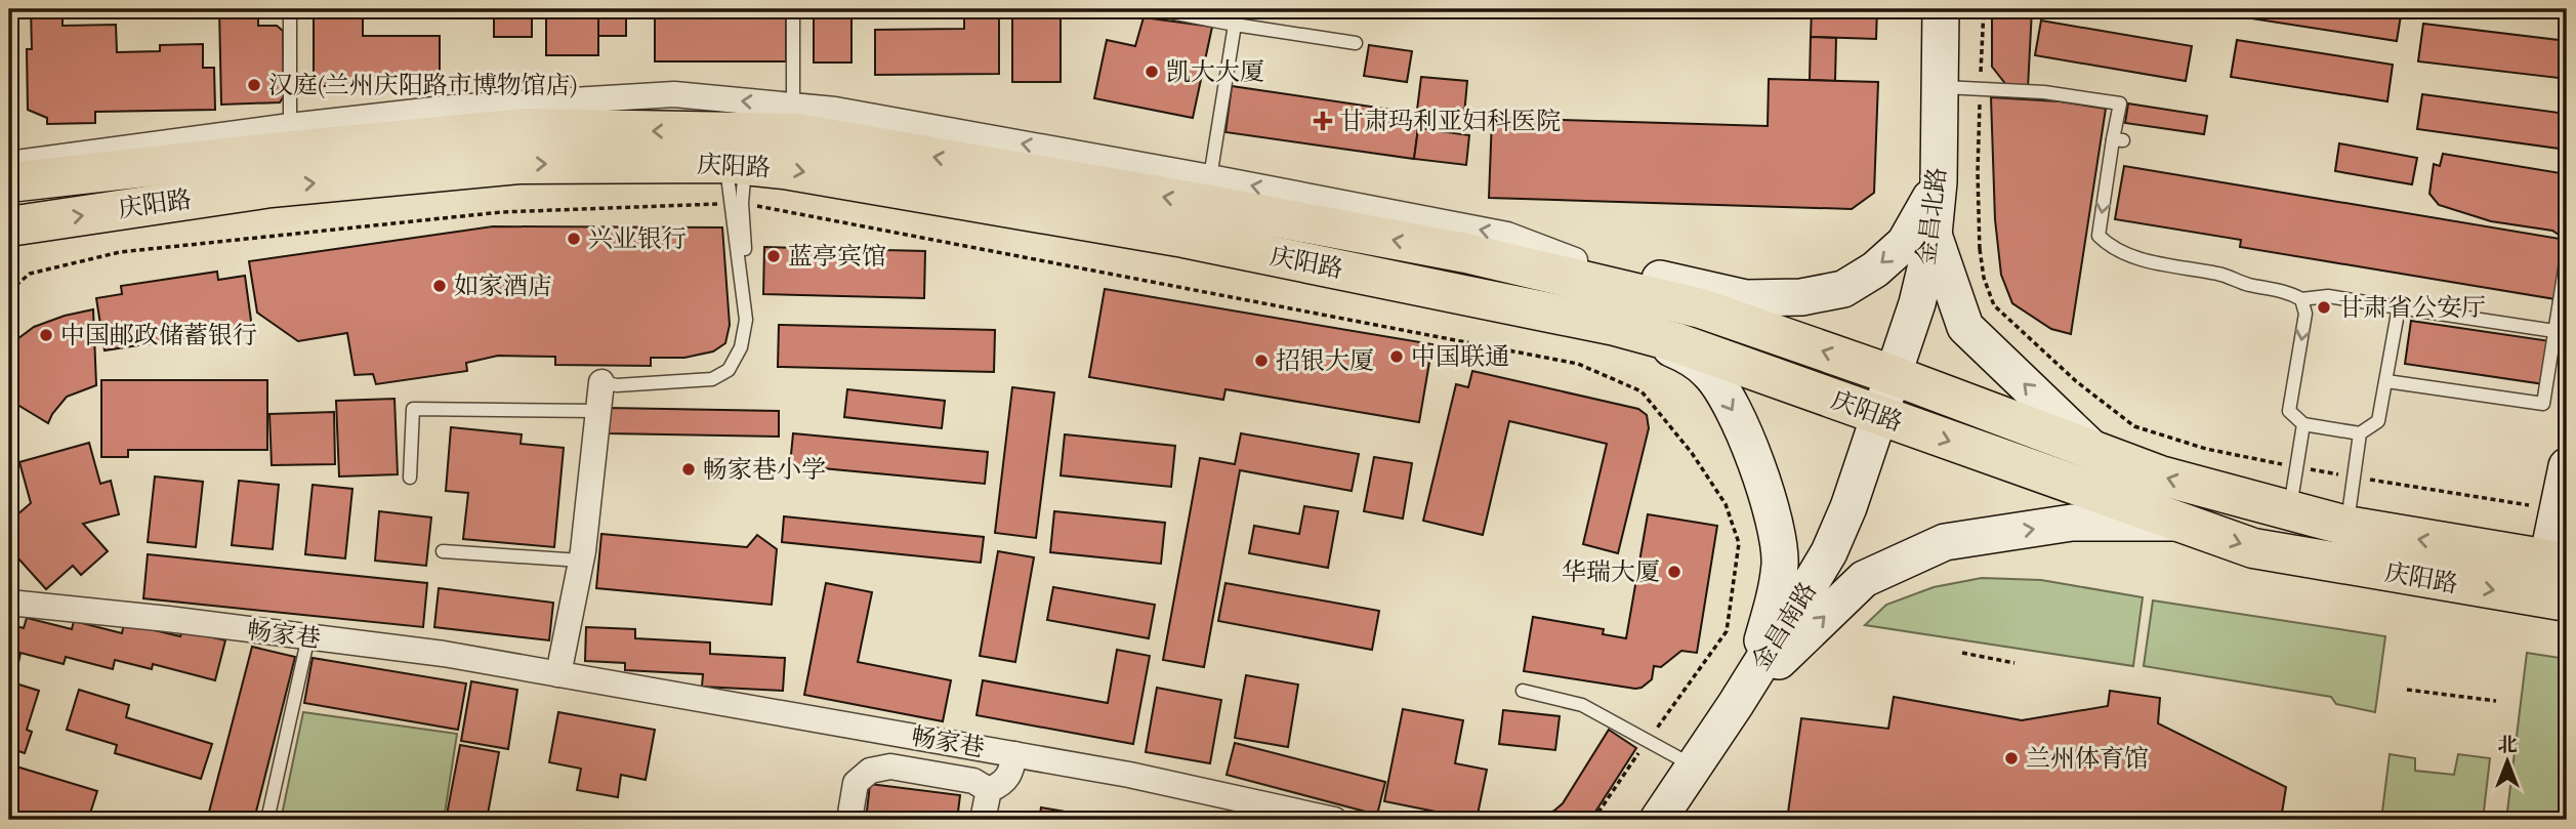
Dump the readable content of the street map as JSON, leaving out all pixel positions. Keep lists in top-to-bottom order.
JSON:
{
  "streets": {
    "main road": ["庆阳路"],
    "street": ["金昌北路", "金昌南路", "畅家巷"]
  },
  "crossings": [
    ["庆阳路", "金昌北路"],
    ["庆阳路", "金昌南路"],
    ["金昌北路", "金昌南路"]
  ],
  "places": {
    "other": [
      "凯大大厦",
      "汉庭(兰州庆阳路市博物馆店)",
      "兴业银行",
      "蓝亭宾馆",
      "如家酒店",
      "甘肃省公安厅",
      "中国邮政储蓄银行",
      "中国联通",
      "招银大厦",
      "畅家巷小学",
      "华瑞大厦",
      "兰州体育馆"
    ],
    "health": ["甘肃玛利亚妇科医院"]
  },
  "north": "top"
}
